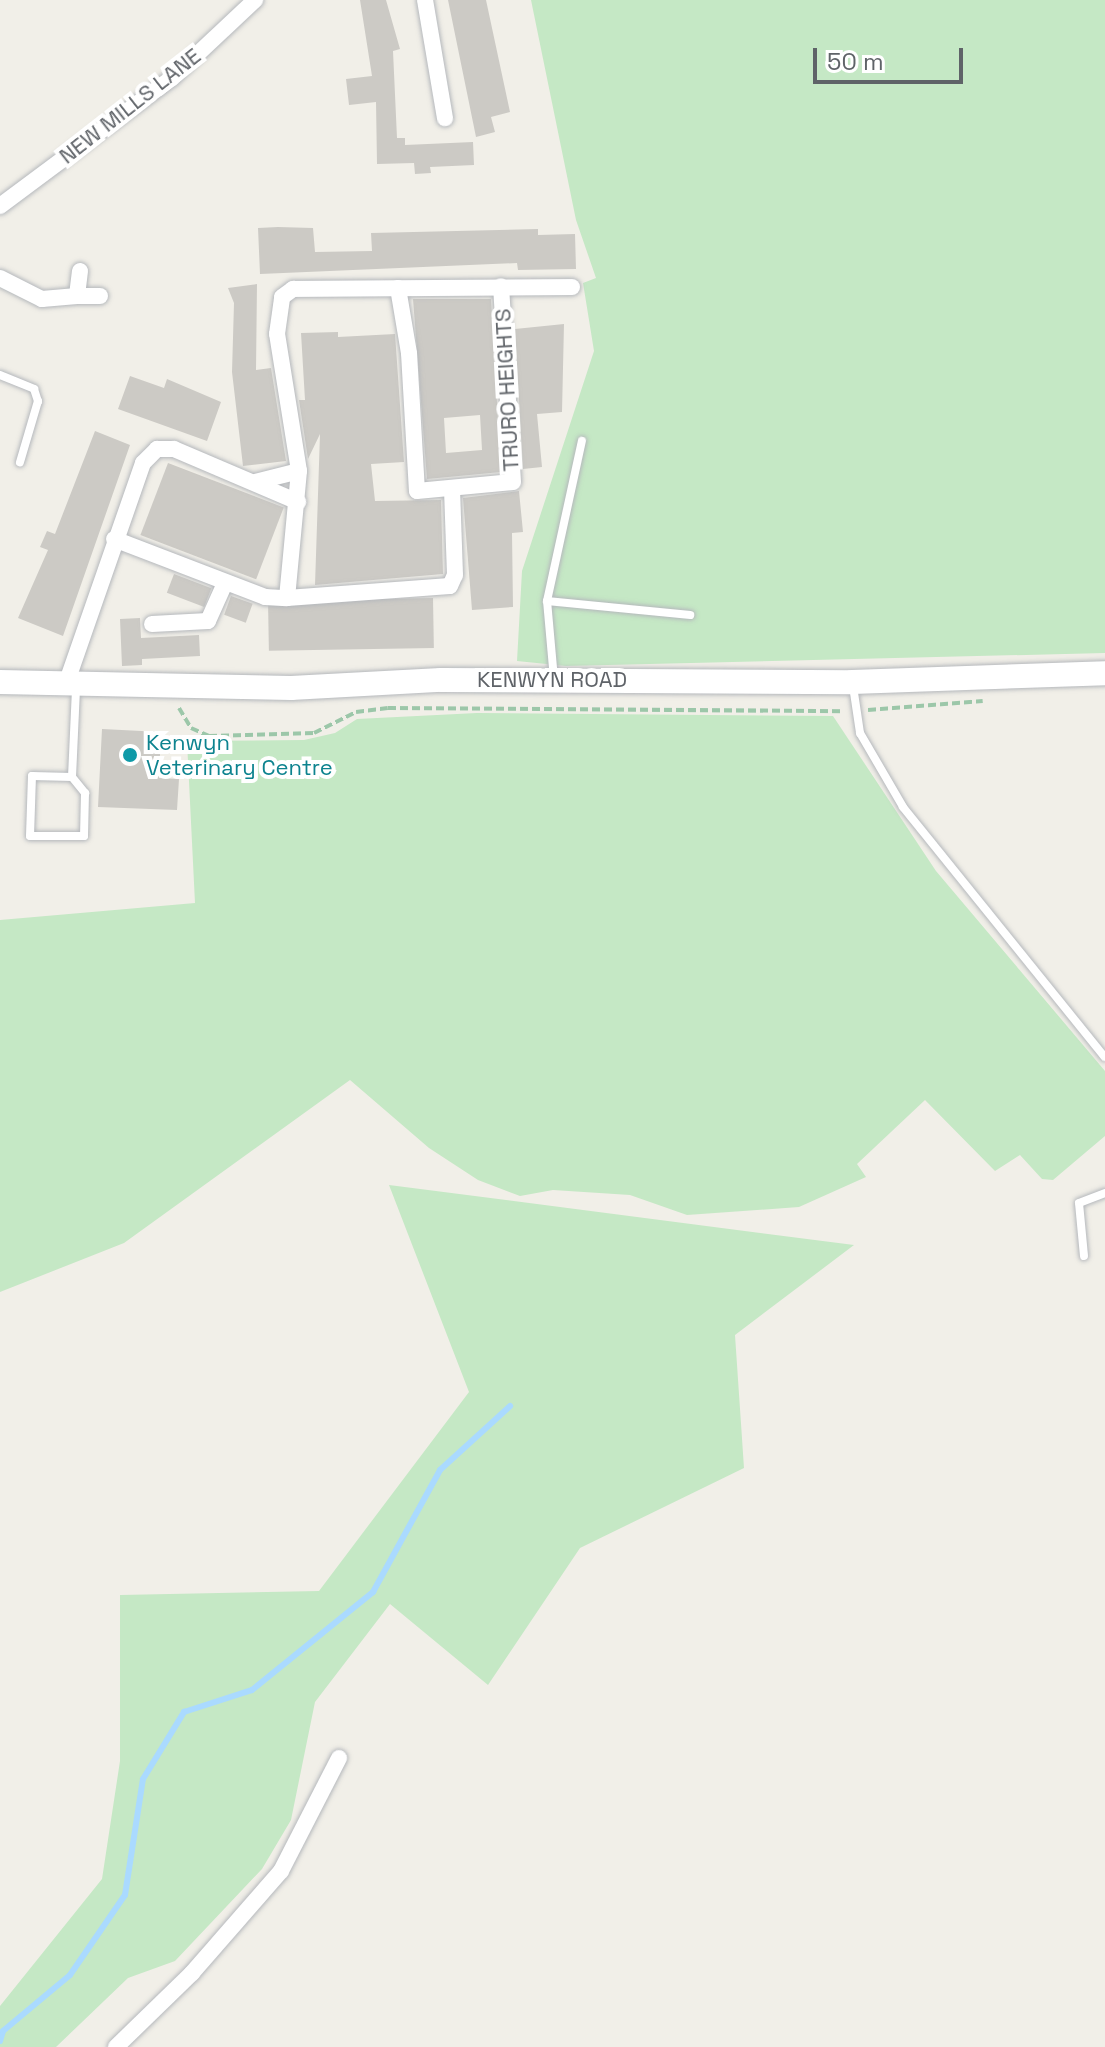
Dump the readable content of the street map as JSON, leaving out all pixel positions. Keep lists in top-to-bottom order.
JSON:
{
  "streets": {
    "main road": ["KENWYN ROAD"],
    "street": ["NEW MILLS LANE", "TRURO HEIGHTS"]
  },
  "places": ["Kenwyn Veterinary Centre"],
  "scale_bar": "50 m"
}
